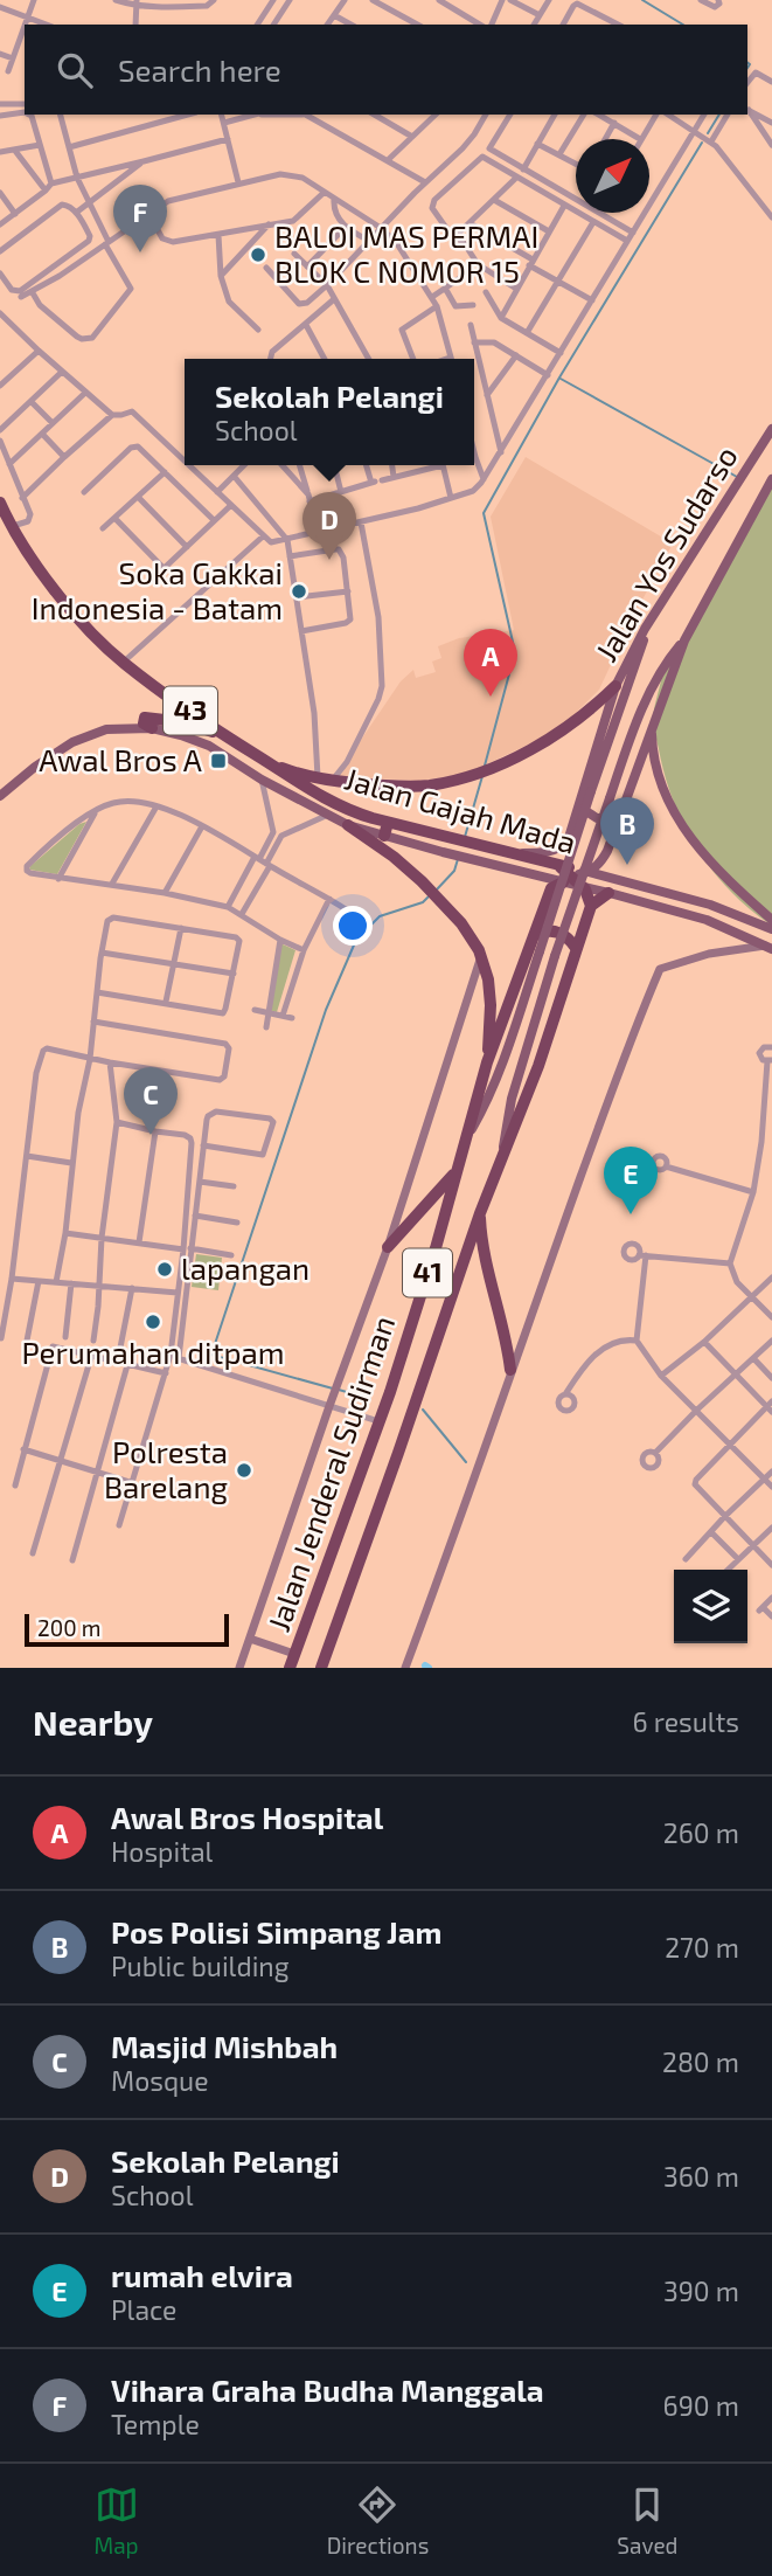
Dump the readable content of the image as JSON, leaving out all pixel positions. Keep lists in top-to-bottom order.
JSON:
{
  "streets": {
    "highway": [
      "43",
      "Jalan Gajah Mada",
      "41",
      "Jalan Jenderal Sudirman"
    ],
    "main road": ["Jalan Yos Sudarso"]
  },
  "crossings": [
    ["Jalan Yos Sudarso", "Jalan Gajah Mada"],
    ["Jalan Yos Sudarso", "Jalan Jenderal Sudirman"],
    ["Jalan Gajah Mada", "Jalan Jenderal Sudirman"]
  ],
  "places": {
    "other": [
      "BALOI MAS PERMAI BLOK C NOMOR 15",
      "Soka Gakkai Indonesia - Batam",
      "lapangan",
      "Perumahan ditpam",
      "Polresta Barelang"
    ],
    "transit": ["Awal Bros A"]
  },
  "scale_bar": "200 m",
  "north": "top right",
  "page": {
    "search": "Search here",
    "pins": [
      "F",
      "D",
      "A",
      "B",
      "C",
      "E"
    ],
    "popup": ["Sekolah Pelangi", "School"],
    "scale": "200 m",
    "heading": ["Nearby", "6 results"],
    "list": [
      {
        "mark": "A",
        "name": "Awal Bros Hospital",
        "note": "Hospital",
        "value": "260 m"
      },
      {
        "mark": "B",
        "name": "Pos Polisi Simpang Jam",
        "note": "Public building",
        "value": "270 m"
      },
      {
        "mark": "C",
        "name": "Masjid Mishbah",
        "note": "Mosque",
        "value": "280 m"
      },
      {
        "mark": "D",
        "name": "Sekolah Pelangi",
        "note": "School",
        "value": "360 m"
      },
      {
        "mark": "E",
        "name": "rumah elvira",
        "note": "Place",
        "value": "390 m"
      },
      {
        "mark": "F",
        "name": "Vihara Graha Budha Manggala",
        "note": "Temple",
        "value": "690 m"
      }
    ],
    "nav": ["Map", "Directions", "Saved"]
  }
}
